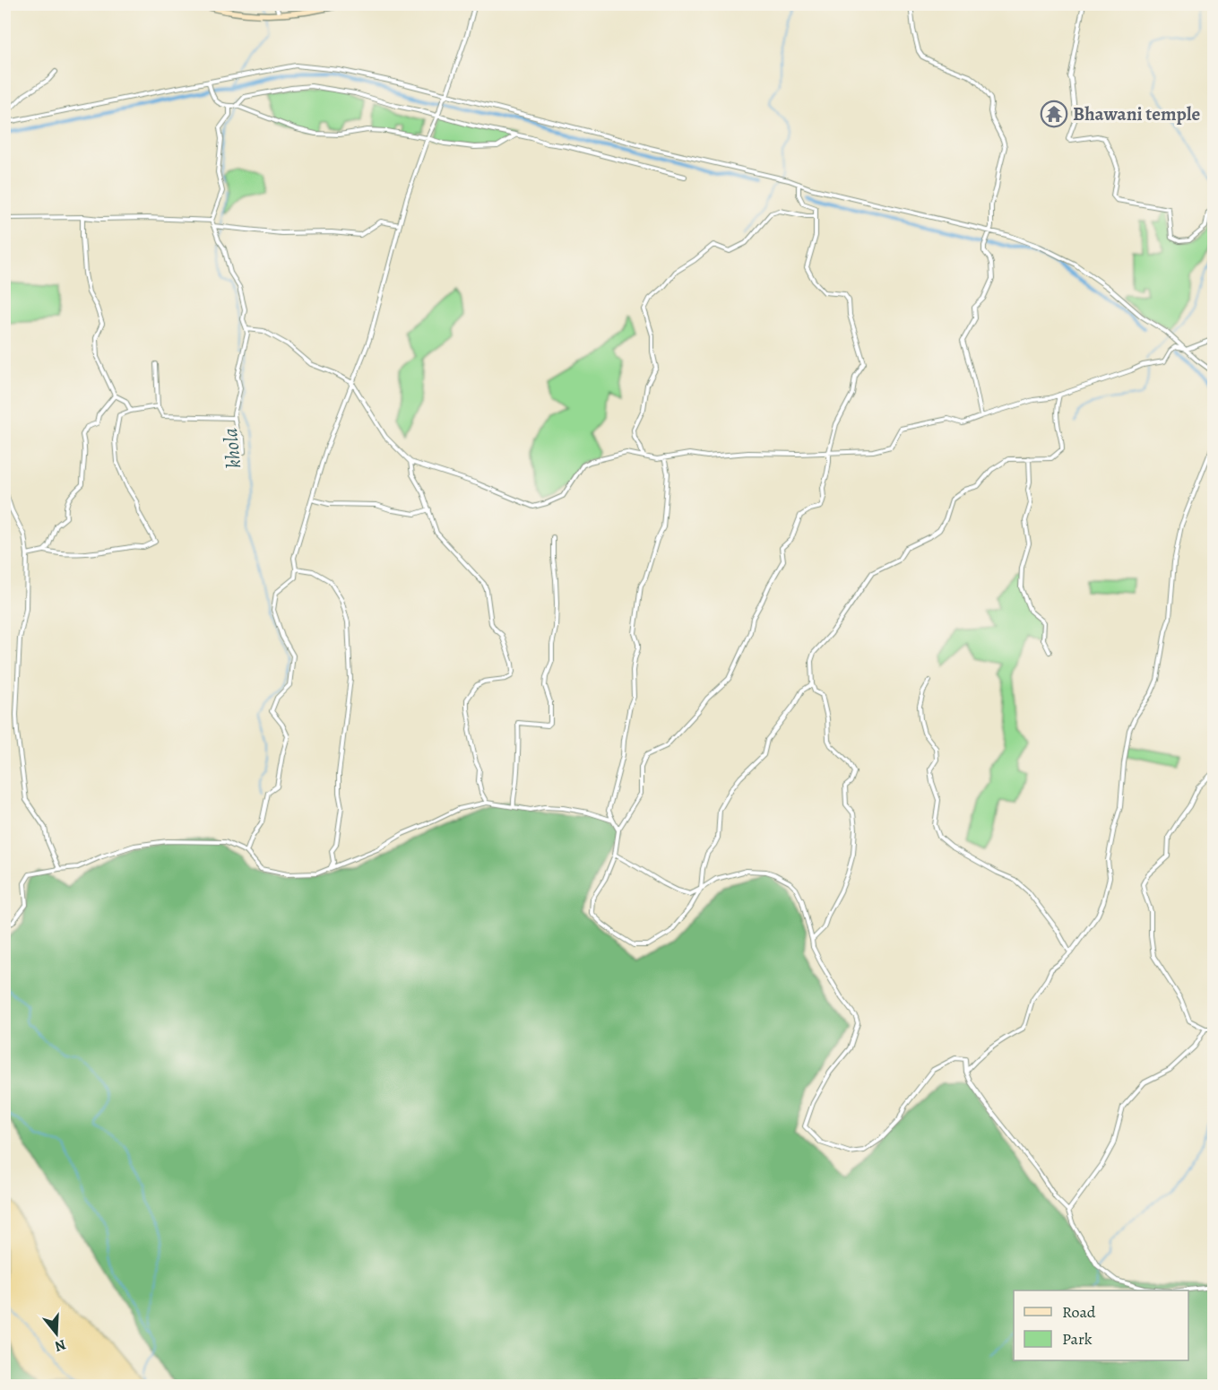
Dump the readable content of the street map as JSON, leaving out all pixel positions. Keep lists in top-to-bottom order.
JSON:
{
  "water": ["khola"],
  "places": {
    "temple": ["Bhawani temple"]
  },
  "legend": ["Road", "Park"],
  "north": "bottom"
}
